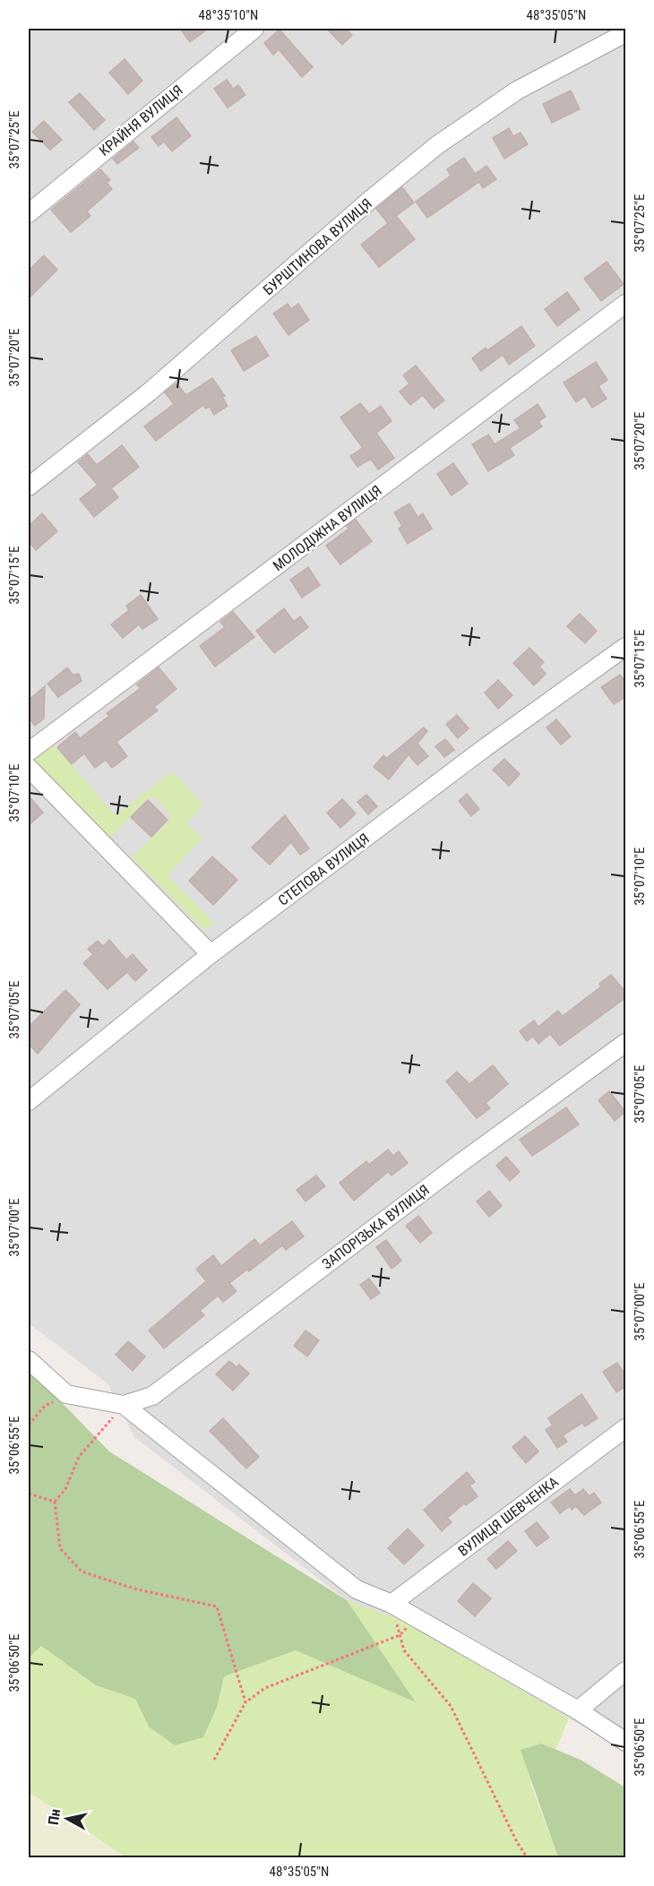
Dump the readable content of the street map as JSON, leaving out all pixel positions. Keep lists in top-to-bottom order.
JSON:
{
  "streets": {
    "street": [
      "КРАЙНЯ ВУЛИЦЯ",
      "БУРШТИНОВА ВУЛИЦЯ",
      "МОЛОДІЖНА ВУЛИЦЯ",
      "СТЕПОВА ВУЛИЦЯ",
      "ЗАПОРІЗЬКА ВУЛИЦЯ",
      "ВУЛИЦЯ ШЕВЧЕНКА"
    ]
  },
  "north": "left",
  "coordinates": [
    "48°35'10\"N",
    "48°35'05\"N",
    "35°07'25\"E",
    "35°07'20\"E",
    "35°07'15\"E",
    "35°07'10\"E",
    "35°07'05\"E",
    "35°07'00\"E",
    "35°06'55\"E",
    "35°06'50\"E"
  ]
}
